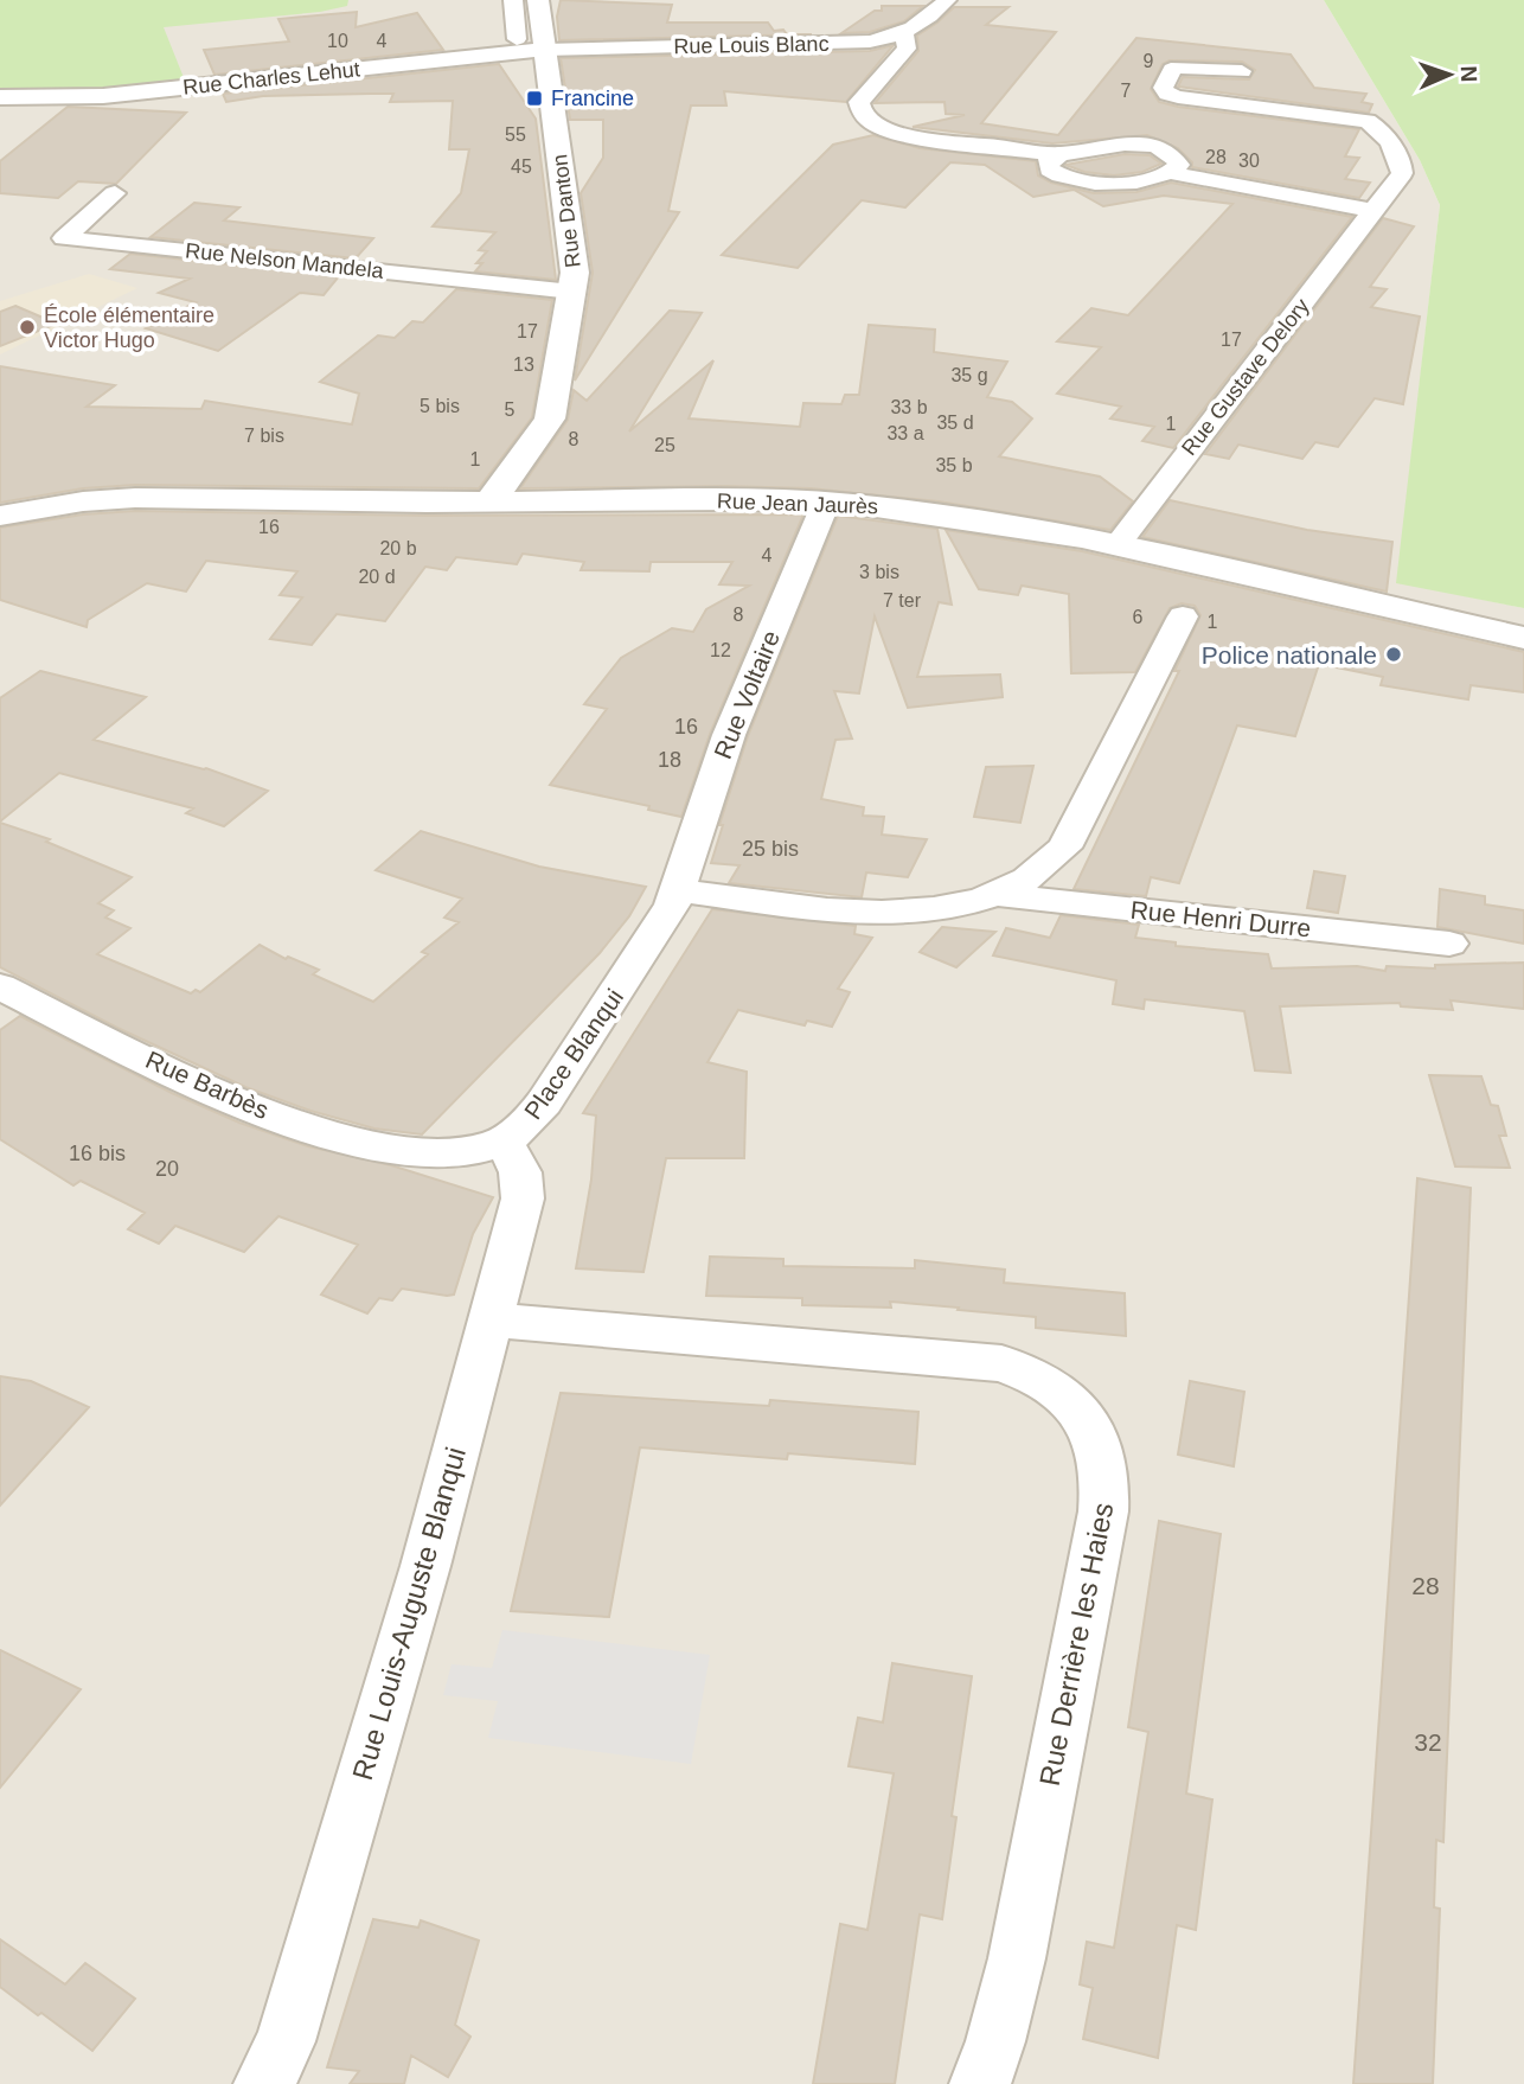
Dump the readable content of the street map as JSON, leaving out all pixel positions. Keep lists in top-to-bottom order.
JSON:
{
  "streets": {
    "street": [
      "Rue Louis Blanc",
      "Rue Charles Lehut",
      "Rue Danton",
      "Rue Nelson Mandela",
      "Rue Gustave Delory",
      "Rue Jean Jaurès",
      "Rue Voltaire",
      "Rue Henri Durre",
      "Place Blanqui",
      "Rue Barbès",
      "Rue Louis-Auguste Blanqui",
      "Rue Derrière les Haies"
    ]
  },
  "crossings": [
    ["Rue Louis Blanc", "Rue Charles Lehut"],
    ["Rue Louis Blanc", "Rue Danton"],
    ["Rue Charles Lehut", "Rue Danton"],
    ["Rue Danton", "Rue Nelson Mandela"],
    ["Rue Danton", "Rue Jean Jaurès"],
    ["Rue Gustave Delory", "Rue Jean Jaurès"],
    ["Rue Jean Jaurès", "Rue Voltaire"],
    ["Rue Voltaire", "Rue Henri Durre"],
    ["Rue Voltaire", "Place Blanqui"],
    ["Rue Henri Durre", "Place Blanqui"],
    ["Place Blanqui", "Rue Barbès"],
    ["Place Blanqui", "Rue Louis-Auguste Blanqui"],
    ["Rue Louis-Auguste Blanqui", "Rue Derrière les Haies"]
  ],
  "places": {
    "transit": ["Francine"],
    "other": ["École élémentaire Victor Hugo", "Police nationale"]
  },
  "house_numbers": [
    "10",
    "4",
    "9",
    "7",
    "55",
    "28",
    "30",
    "45",
    "17",
    "17",
    "13",
    "35 g",
    "5 bis",
    "33 b",
    "5",
    "35 d",
    "1",
    "33 a",
    "7 bis",
    "8",
    "25",
    "1",
    "35 b",
    "16",
    "20 b",
    "4",
    "3 bis",
    "20 d",
    "7 ter",
    "8",
    "6",
    "1",
    "12",
    "16",
    "18",
    "25 bis",
    "16 bis",
    "20",
    "28",
    "32"
  ],
  "north": "right"
}
